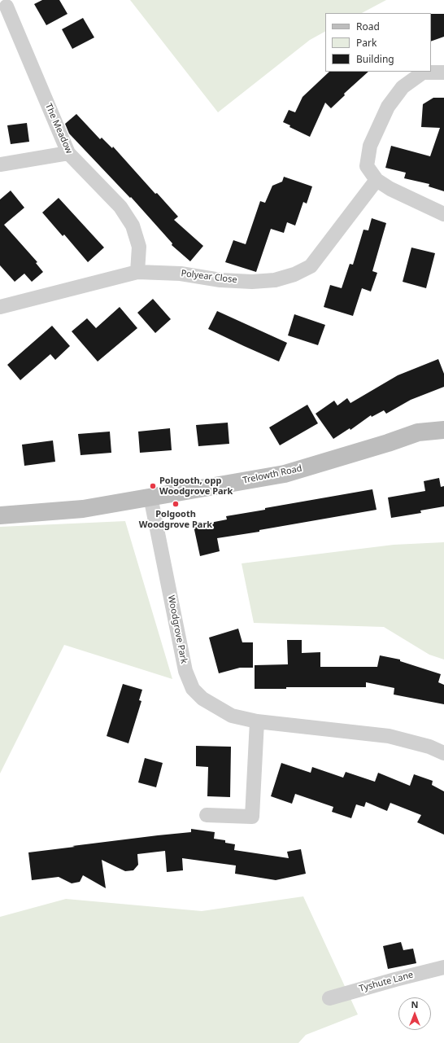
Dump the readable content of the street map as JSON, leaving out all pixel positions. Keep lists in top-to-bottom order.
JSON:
{
  "streets": {
    "street": [
      "The Meadow",
      "Polyear Close",
      "Trelowth Road",
      "Woodgrove Park",
      "Tyshute Lane"
    ]
  },
  "crossings": [
    ["The Meadow", "Polyear Close"],
    ["Trelowth Road", "Woodgrove Park"]
  ],
  "places": ["Polgooth, opp Woodgrove Park", "Polgooth Woodgrove Park"],
  "legend": ["Road", "Park", "Building"],
  "north": "top"
}
